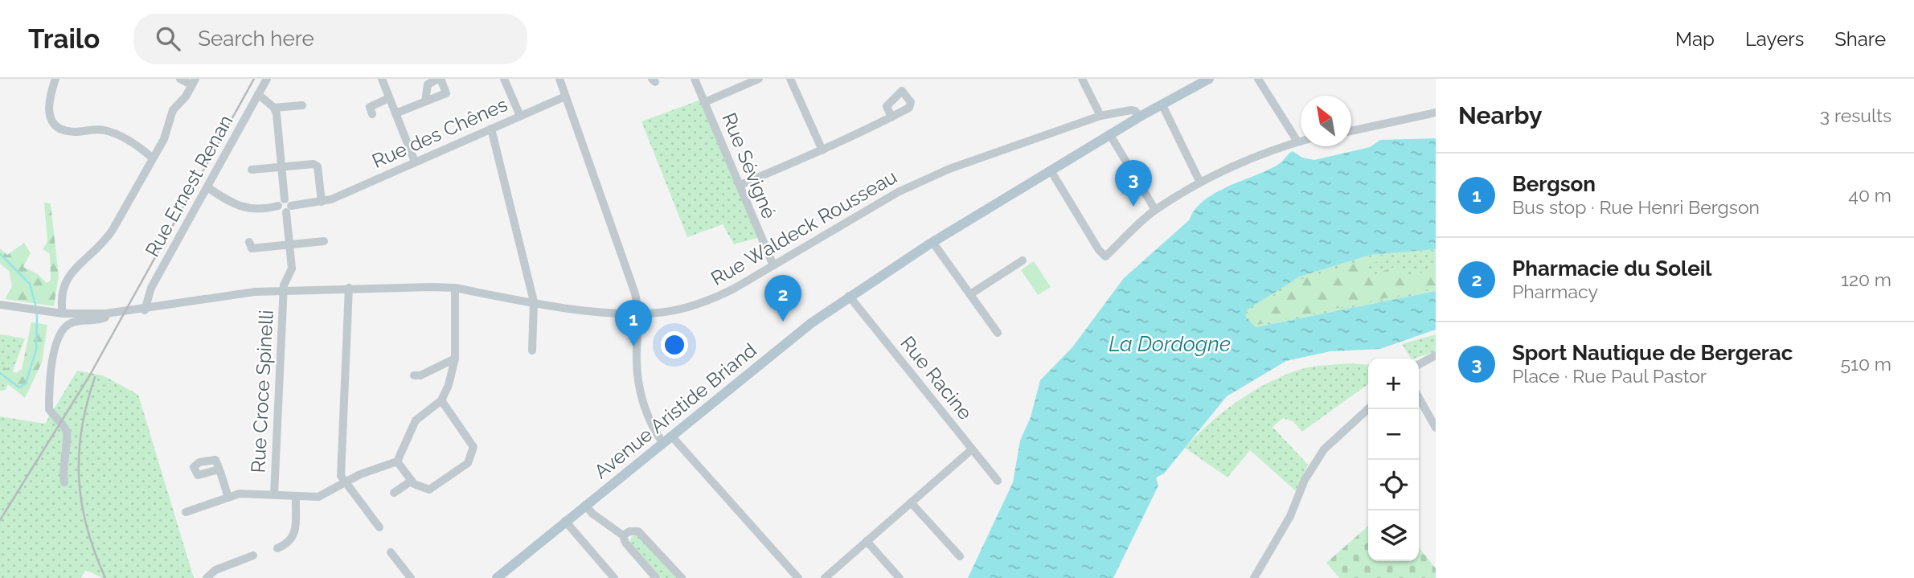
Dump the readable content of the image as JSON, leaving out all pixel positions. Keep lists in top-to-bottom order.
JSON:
{
  "streets": {
    "main road": ["Avenue Aristide Briand"],
    "street": [
      "Rue des Chênes",
      "Rue Sévigné",
      "Rue Ernest Renan",
      "Rue Waldeck Rousseau",
      "Rue Racine",
      "Rue Croce Spinelli"
    ]
  },
  "crossings": [
    ["Rue des Chênes", "Rue Ernest Renan"],
    ["Rue des Chênes", "Rue Croce Spinelli"],
    ["Rue Sévigné", "Rue Waldeck Rousseau"],
    ["Rue Ernest Renan", "Rue Waldeck Rousseau"],
    ["Rue Waldeck Rousseau", "Rue Croce Spinelli"],
    ["Rue Waldeck Rousseau", "Avenue Aristide Briand"],
    ["Rue Racine", "Avenue Aristide Briand"]
  ],
  "water": ["La Dordogne"],
  "north": "top left",
  "page": {
    "header": "Trailo",
    "search": "Search here",
    "nav": ["Map", "Layers", "Share"],
    "heading": ["Nearby", "3 results"],
    "list": [
      {
        "mark": "1",
        "name": "Bergson",
        "note": "Bus stop · Rue Henri Bergson",
        "value": "40 m"
      },
      {
        "mark": "2",
        "name": "Pharmacie du Soleil",
        "note": "Pharmacy",
        "value": "120 m"
      },
      {
        "mark": "3",
        "name": "Sport Nautique de Bergerac",
        "note": "Place · Rue Paul Pastor",
        "value": "510 m"
      }
    ],
    "pins": ["3", "2", "1"],
    "map_buttons": ["+", "−"]
  }
}
